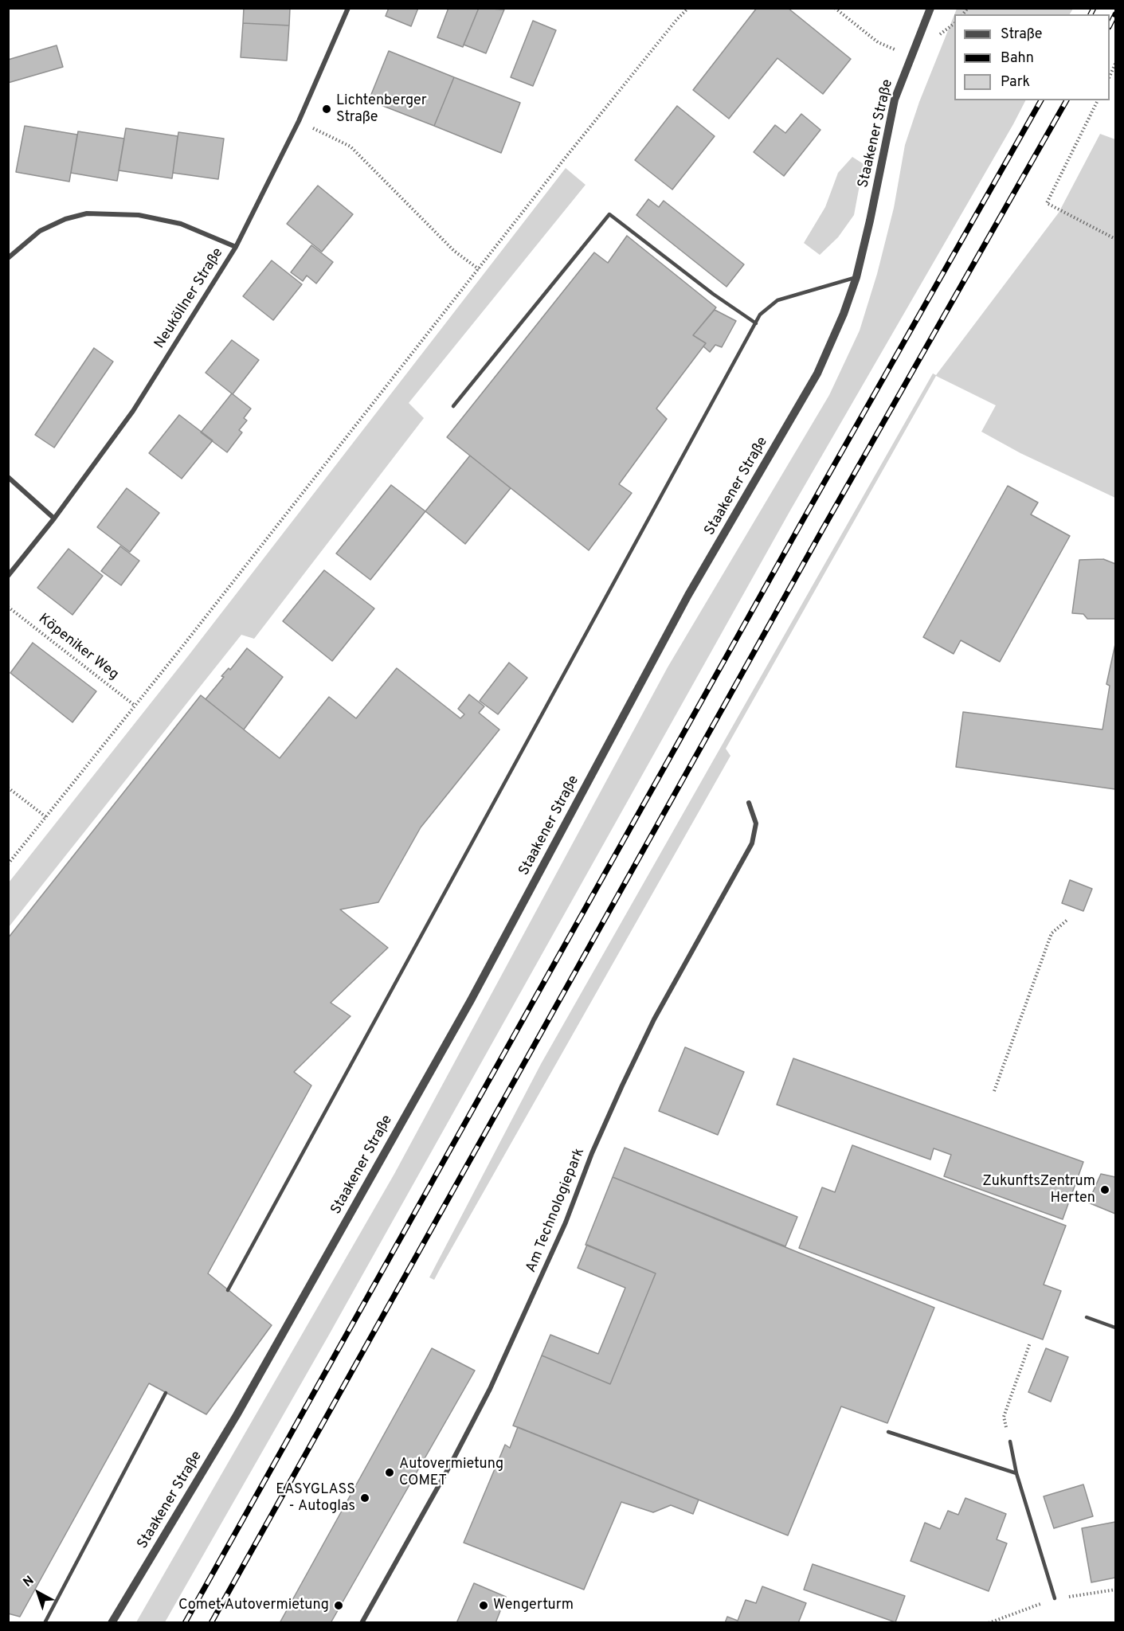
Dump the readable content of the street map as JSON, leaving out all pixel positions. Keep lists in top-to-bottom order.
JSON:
{
  "streets": {
    "street": ["Staakener Straße", "Neuköllner Straße", "Am Technologiepark"],
    "path": ["Köpeniker Weg"]
  },
  "places": [
    "Lichtenberger Straße",
    "ZukunftsZentrum Herten",
    "Autovermietung COMET",
    "EASYGLASS - Autoglas",
    "Comet Autovermietung",
    "Wengerturm"
  ],
  "legend": ["Straße", "Bahn", "Park"],
  "north": "top left"
}
